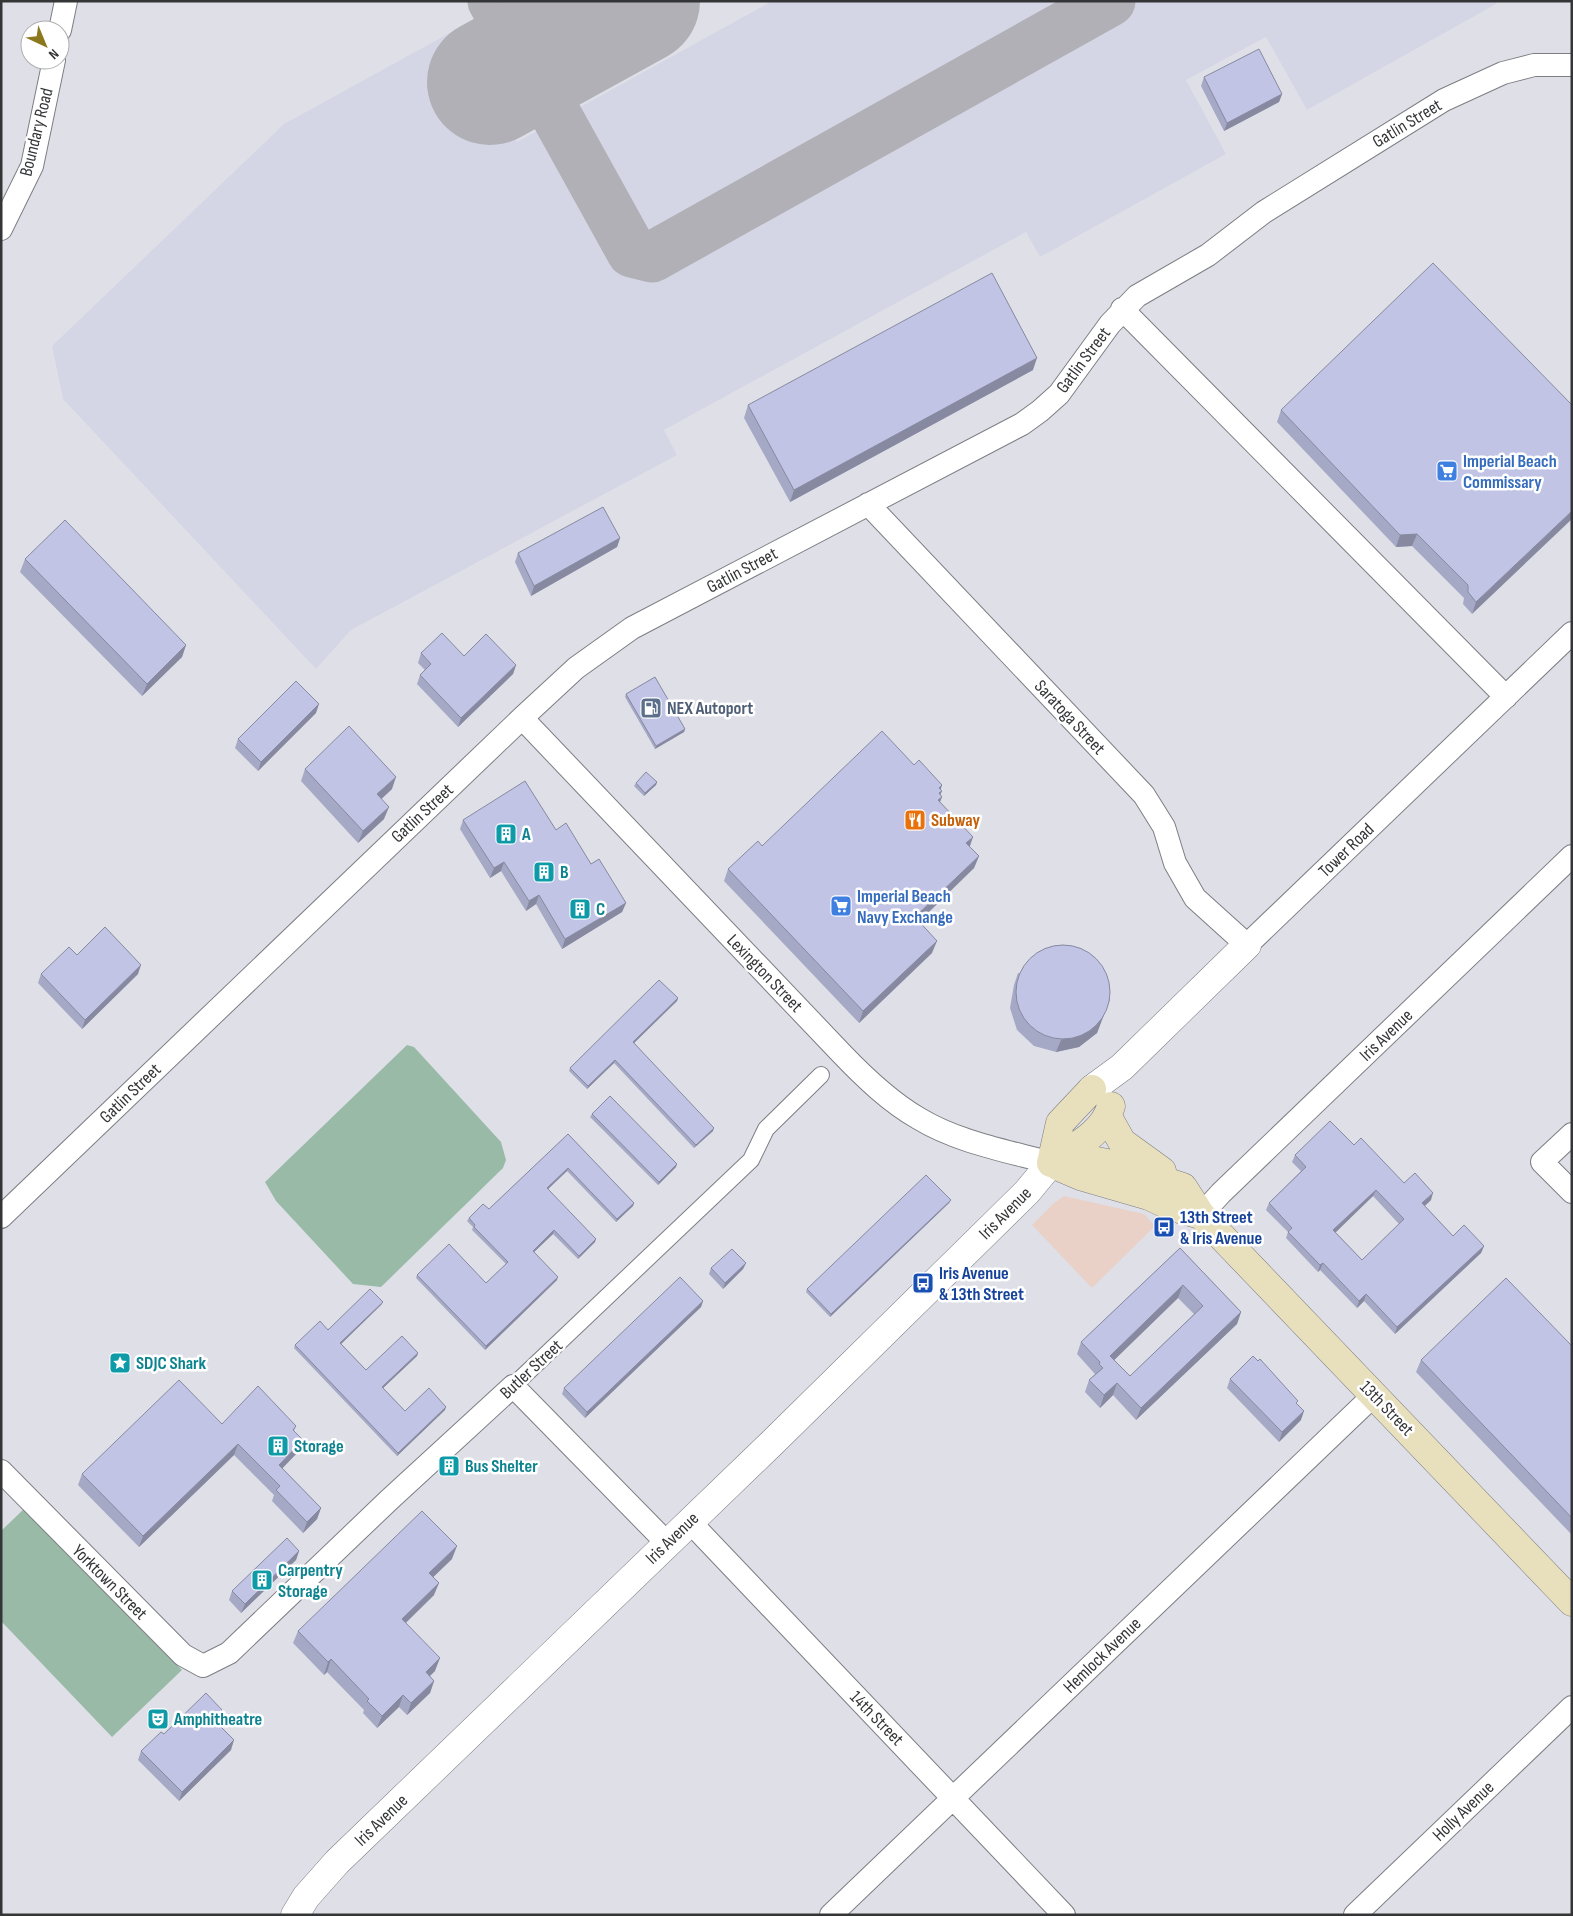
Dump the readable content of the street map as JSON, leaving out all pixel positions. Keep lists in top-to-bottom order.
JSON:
{
  "streets": {
    "main road": ["Tower Road", "13th Street"],
    "street": [
      "Gatlin Street",
      "Boundary Road",
      "Saratoga Street",
      "Lexington Street",
      "Iris Avenue",
      "Butler Street",
      "Yorktown Street",
      "Hemlock Avenue",
      "14th Street",
      "Holly Avenue"
    ]
  },
  "crossings": [
    ["Gatlin Street", "Saratoga Street"],
    ["Gatlin Street", "Lexington Street"],
    ["Saratoga Street", "Tower Road"],
    ["Tower Road", "Lexington Street"],
    ["Tower Road", "Iris Avenue"],
    ["Tower Road", "13th Street"],
    ["Lexington Street", "Iris Avenue"],
    ["Lexington Street", "13th Street"],
    ["Iris Avenue", "13th Street"],
    ["Iris Avenue", "14th Street"],
    ["Butler Street", "Yorktown Street"],
    ["13th Street", "Hemlock Avenue"],
    ["Hemlock Avenue", "14th Street"]
  ],
  "places": {
    "supermarket": ["Imperial Beach Commissary", "Imperial Beach Navy Exchange"],
    "fuel station": ["NEX Autoport"],
    "restaurant": ["Subway"],
    "building": [
      "A",
      "B",
      "C",
      "Storage",
      "Bus Shelter",
      "Carpentry Storage"
    ],
    "bus stop": ["13th Street & Iris Avenue", "Iris Avenue & 13th Street"],
    "place": ["SDJC Shark"],
    "theatre": ["Amphitheatre"]
  },
  "north": "bottom right"
}
